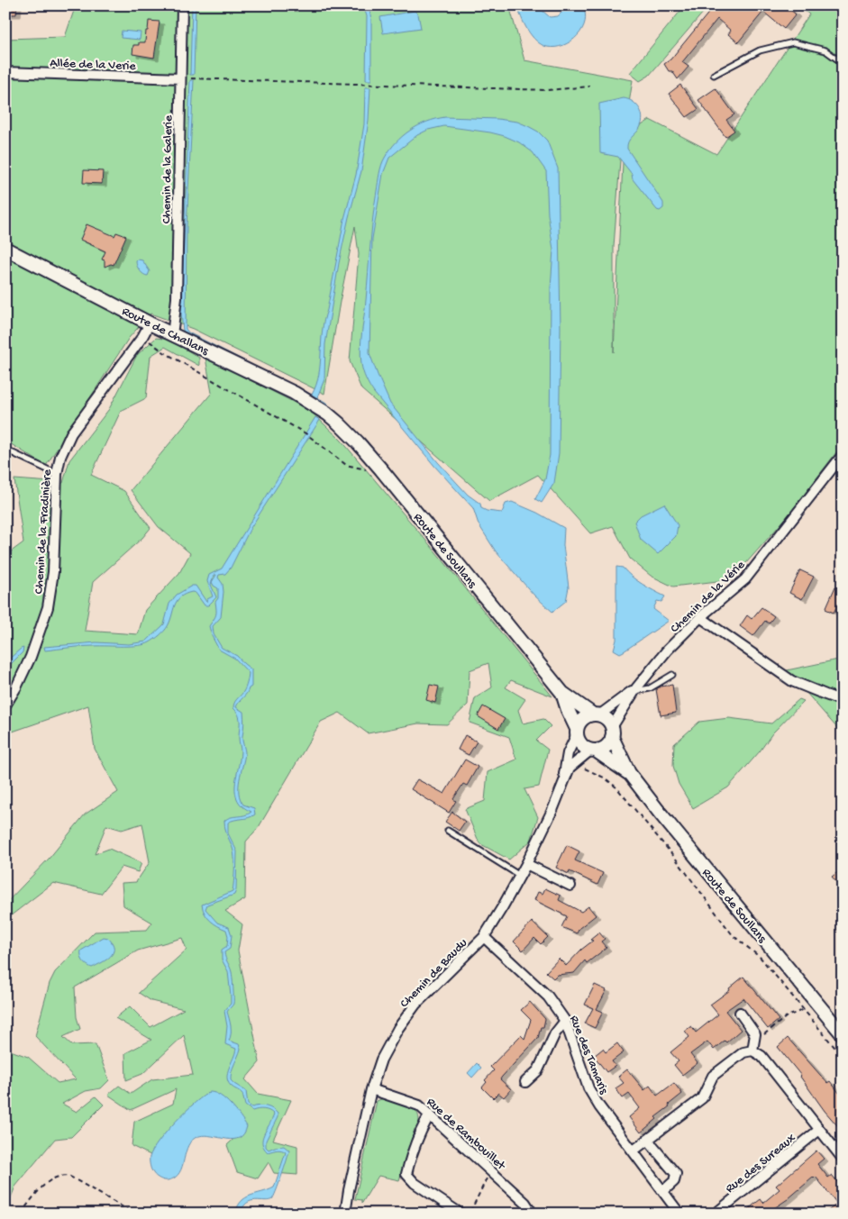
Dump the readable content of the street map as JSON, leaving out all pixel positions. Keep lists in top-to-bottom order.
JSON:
{
  "streets": {
    "main road": ["Route de Challans", "Route de Soullans"],
    "street": [
      "Allée de la Verie",
      "Chemin de la Galerie",
      "Chemin de la Fradinière",
      "Chemin de la Vérie",
      "Chemin de Baudu",
      "Rue des Tamaris",
      "Rue de Rambouillet",
      "Rue des Sureaux"
    ]
  },
  "crossings": [
    ["Allée de la Verie", "Chemin de la Galerie"],
    ["Chemin de la Galerie", "Route de Challans"],
    ["Route de Challans", "Chemin de la Fradinière"],
    ["Route de Challans", "Route de Soullans"],
    ["Route de Soullans", "Chemin de la Vérie"],
    ["Route de Soullans", "Chemin de Baudu"],
    ["Chemin de la Vérie", "Chemin de Baudu"],
    ["Chemin de Baudu", "Rue des Tamaris"],
    ["Chemin de Baudu", "Rue de Rambouillet"]
  ]
}
